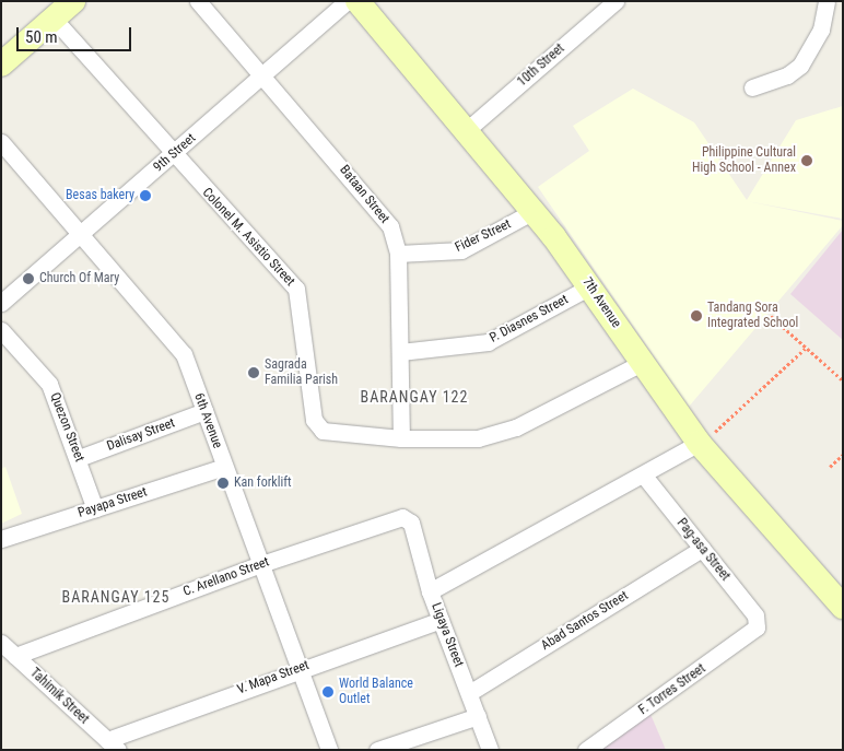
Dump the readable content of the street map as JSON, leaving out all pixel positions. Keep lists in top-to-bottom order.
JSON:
{
  "streets": {
    "main road": ["7th Avenue"],
    "street": [
      "10th Street",
      "9th Street",
      "Bataan Street",
      "Fider Street",
      "Colonel M. Asistio Street",
      "P. Diasnes Street",
      "6th Avenue",
      "Quezon Street",
      "Dalisay Street",
      "Payapa Street",
      "Pag-asa Street",
      "C. Arellano Street",
      "Abad Santos Street",
      "Ligaya Street",
      "V. Mapa Street",
      "F. Torres Street",
      "Tahimik Street"
    ]
  },
  "crossings": [
    ["10th Street", "7th Avenue"],
    ["9th Street", "Bataan Street"],
    ["9th Street", "Colonel M. Asistio Street"],
    ["9th Street", "6th Avenue"],
    ["Bataan Street", "Fider Street"],
    ["Bataan Street", "Colonel M. Asistio Street"],
    ["Bataan Street", "P. Diasnes Street"],
    ["Fider Street", "7th Avenue"],
    ["Colonel M. Asistio Street", "7th Avenue"],
    ["7th Avenue", "P. Diasnes Street"],
    ["6th Avenue", "Dalisay Street"],
    ["6th Avenue", "Payapa Street"],
    ["6th Avenue", "C. Arellano Street"],
    ["6th Avenue", "V. Mapa Street"],
    ["Quezon Street", "Dalisay Street"],
    ["Quezon Street", "Payapa Street"],
    ["Pag-asa Street", "Abad Santos Street"],
    ["Pag-asa Street", "F. Torres Street"],
    ["C. Arellano Street", "Ligaya Street"],
    ["C. Arellano Street", "Tahimik Street"],
    ["Abad Santos Street", "Ligaya Street"],
    ["Ligaya Street", "V. Mapa Street"],
    ["V. Mapa Street", "Tahimik Street"]
  ],
  "districts": ["BARANGAY 122", "BARANGAY 125"],
  "places": [
    "Philippine Cultural High School - Annex",
    "Besas bakery",
    "Church Of Mary",
    "Tandang Sora Integrated School",
    "Sagrada Familia Parish",
    "Kan forklift",
    "World Balance Outlet"
  ],
  "scale_bar": "50 m"
}
